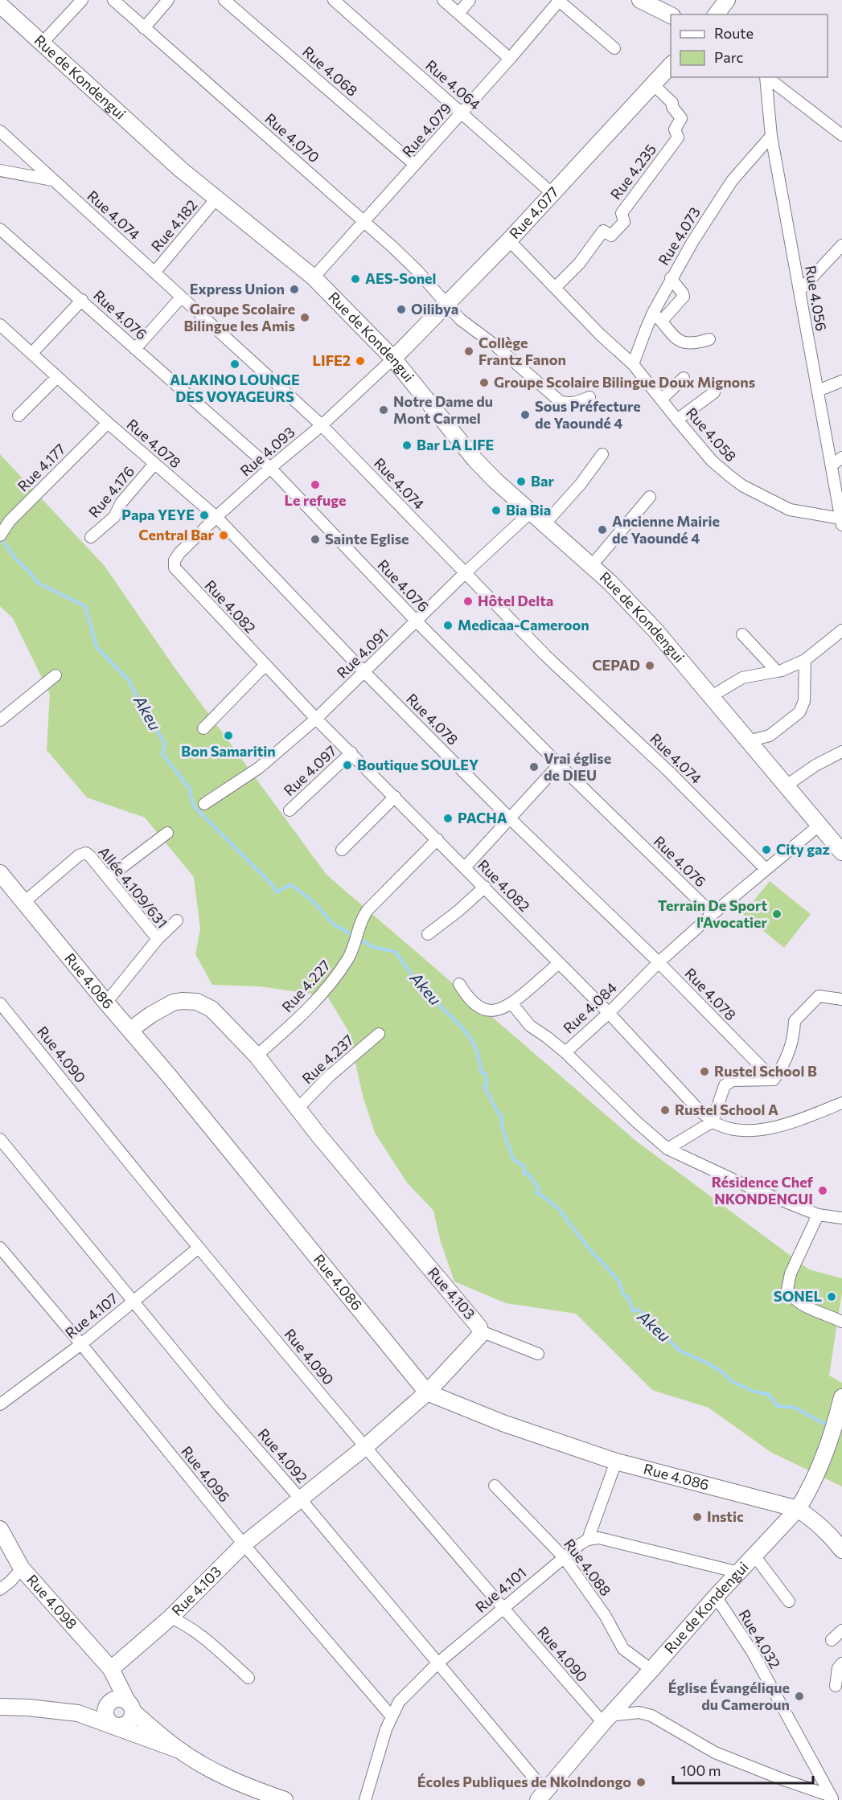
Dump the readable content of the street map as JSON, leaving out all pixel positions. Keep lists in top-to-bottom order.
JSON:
{
  "streets": {
    "main road": [
      "Rue de Kondengui",
      "Rue 4.077",
      "Rue 4.086",
      "Rue 4.103",
      "Rue 4.098"
    ],
    "street": [
      "Rue 4.068",
      "Rue 4.064",
      "Rue 4.079",
      "Rue 4.070",
      "Rue 4.235",
      "Rue 4.074",
      "Rue 4.182",
      "Rue 4.073",
      "Rue 4.056",
      "Rue 4.076",
      "Rue 4.058",
      "Rue 4.078",
      "Rue 4.093",
      "Rue 4.177",
      "Rue 4.176",
      "Rue 4.082",
      "Rue 4.091",
      "Rue 4.097",
      "Allée 4.109/631",
      "Rue 4.227",
      "Rue 4.084",
      "Rue 4.090",
      "Rue 4.237",
      "Rue 4.107",
      "Rue 4.092",
      "Rue 4.096",
      "Rue 4.088",
      "Rue 4.101",
      "Rue 4.032"
    ]
  },
  "crossings": [
    ["Rue 4.068", "Rue 4.079"],
    ["Rue de Kondengui", "Rue 4.079"],
    ["Rue de Kondengui", "Rue 4.077"],
    ["Rue de Kondengui", "Rue 4.182"],
    ["Rue de Kondengui", "Rue 4.093"],
    ["Rue de Kondengui", "Rue 4.091"],
    ["Rue de Kondengui", "Rue 4.086"],
    ["Rue de Kondengui", "Rue 4.084"],
    ["Rue de Kondengui", "Rue 4.090"],
    ["Rue de Kondengui", "Rue 4.092"],
    ["Rue de Kondengui", "Rue 4.088"],
    ["Rue de Kondengui", "Rue 4.032"],
    ["Rue 4.064", "Rue 4.079"],
    ["Rue 4.064", "Rue 4.077"],
    ["Rue 4.079", "Rue 4.070"],
    ["Rue 4.070", "Rue 4.077"],
    ["Rue 4.235", "Rue 4.077"],
    ["Rue 4.235", "Rue 4.058"],
    ["Rue 4.077", "Rue 4.058"],
    ["Rue 4.077", "Rue 4.093"],
    ["Rue 4.074", "Rue 4.182"],
    ["Rue 4.074", "Rue 4.093"],
    ["Rue 4.074", "Rue 4.091"],
    ["Rue 4.074", "Rue 4.084"],
    ["Rue 4.073", "Rue 4.056"],
    ["Rue 4.073", "Rue 4.058"],
    ["Rue 4.056", "Rue 4.058"],
    ["Rue 4.076", "Rue 4.093"],
    ["Rue 4.076", "Rue 4.091"],
    ["Rue 4.076", "Rue 4.084"],
    ["Rue 4.078", "Rue 4.093"],
    ["Rue 4.078", "Rue 4.177"],
    ["Rue 4.078", "Rue 4.176"],
    ["Rue 4.078", "Rue 4.091"],
    ["Rue 4.078", "Rue 4.084"],
    ["Rue 4.093", "Rue 4.082"],
    ["Rue 4.082", "Rue 4.091"],
    ["Rue 4.082", "Rue 4.097"],
    ["Rue 4.082", "Rue 4.227"],
    ["Rue 4.082", "Rue 4.084"],
    ["Allée 4.109/631", "Rue 4.086"],
    ["Rue 4.086", "Rue 4.103"],
    ["Rue 4.227", "Rue 4.103"],
    ["Rue 4.090", "Rue 4.103"],
    ["Rue 4.090", "Rue 4.107"],
    ["Rue 4.090", "Rue 4.101"],
    ["Rue 4.237", "Rue 4.103"],
    ["Rue 4.103", "Rue 4.092"],
    ["Rue 4.103", "Rue 4.096"],
    ["Rue 4.103", "Rue 4.098"],
    ["Rue 4.107", "Rue 4.092"],
    ["Rue 4.107", "Rue 4.096"],
    ["Rue 4.092", "Rue 4.101"],
    ["Rue 4.096", "Rue 4.101"],
    ["Rue 4.088", "Rue 4.101"]
  ],
  "water": ["Akeu"],
  "places": [
    "AES-Sonel",
    "Express Union",
    "Oilibya",
    "Groupe Scolaire Bilingue les Amis",
    "Collège Frantz Fanon",
    "LIFE2",
    "ALAKINO LOUNGE DES VOYAGEURS",
    "Groupe Scolaire Bilingue Doux Mignons",
    "Notre Dame du Mont Carmel",
    "Sous Préfecture de Yaoundé 4",
    "Bar LA LIFE",
    "Bar",
    "Le refuge",
    "Bia Bia",
    "Papa YEYE",
    "Ancienne Mairie de Yaoundé 4",
    "Central Bar",
    "Sainte Eglise",
    "Hôtel Delta",
    "Medicaa-Cameroon",
    "CEPAD",
    "Bon Samaritin",
    "Boutique SOULEY",
    "Vrai église de DIEU",
    "PACHA",
    "City gaz",
    "Terrain De Sport l'Avocatier",
    "Rustel School B",
    "Rustel School A",
    "Résidence Chef NKONDENGUI",
    "SONEL",
    "Instic",
    "Église Évangélique du Cameroun",
    "Écoles Publiques de Nkolndongo"
  ],
  "legend": ["Route", "Parc"],
  "scale_bar": "100 m"
}
